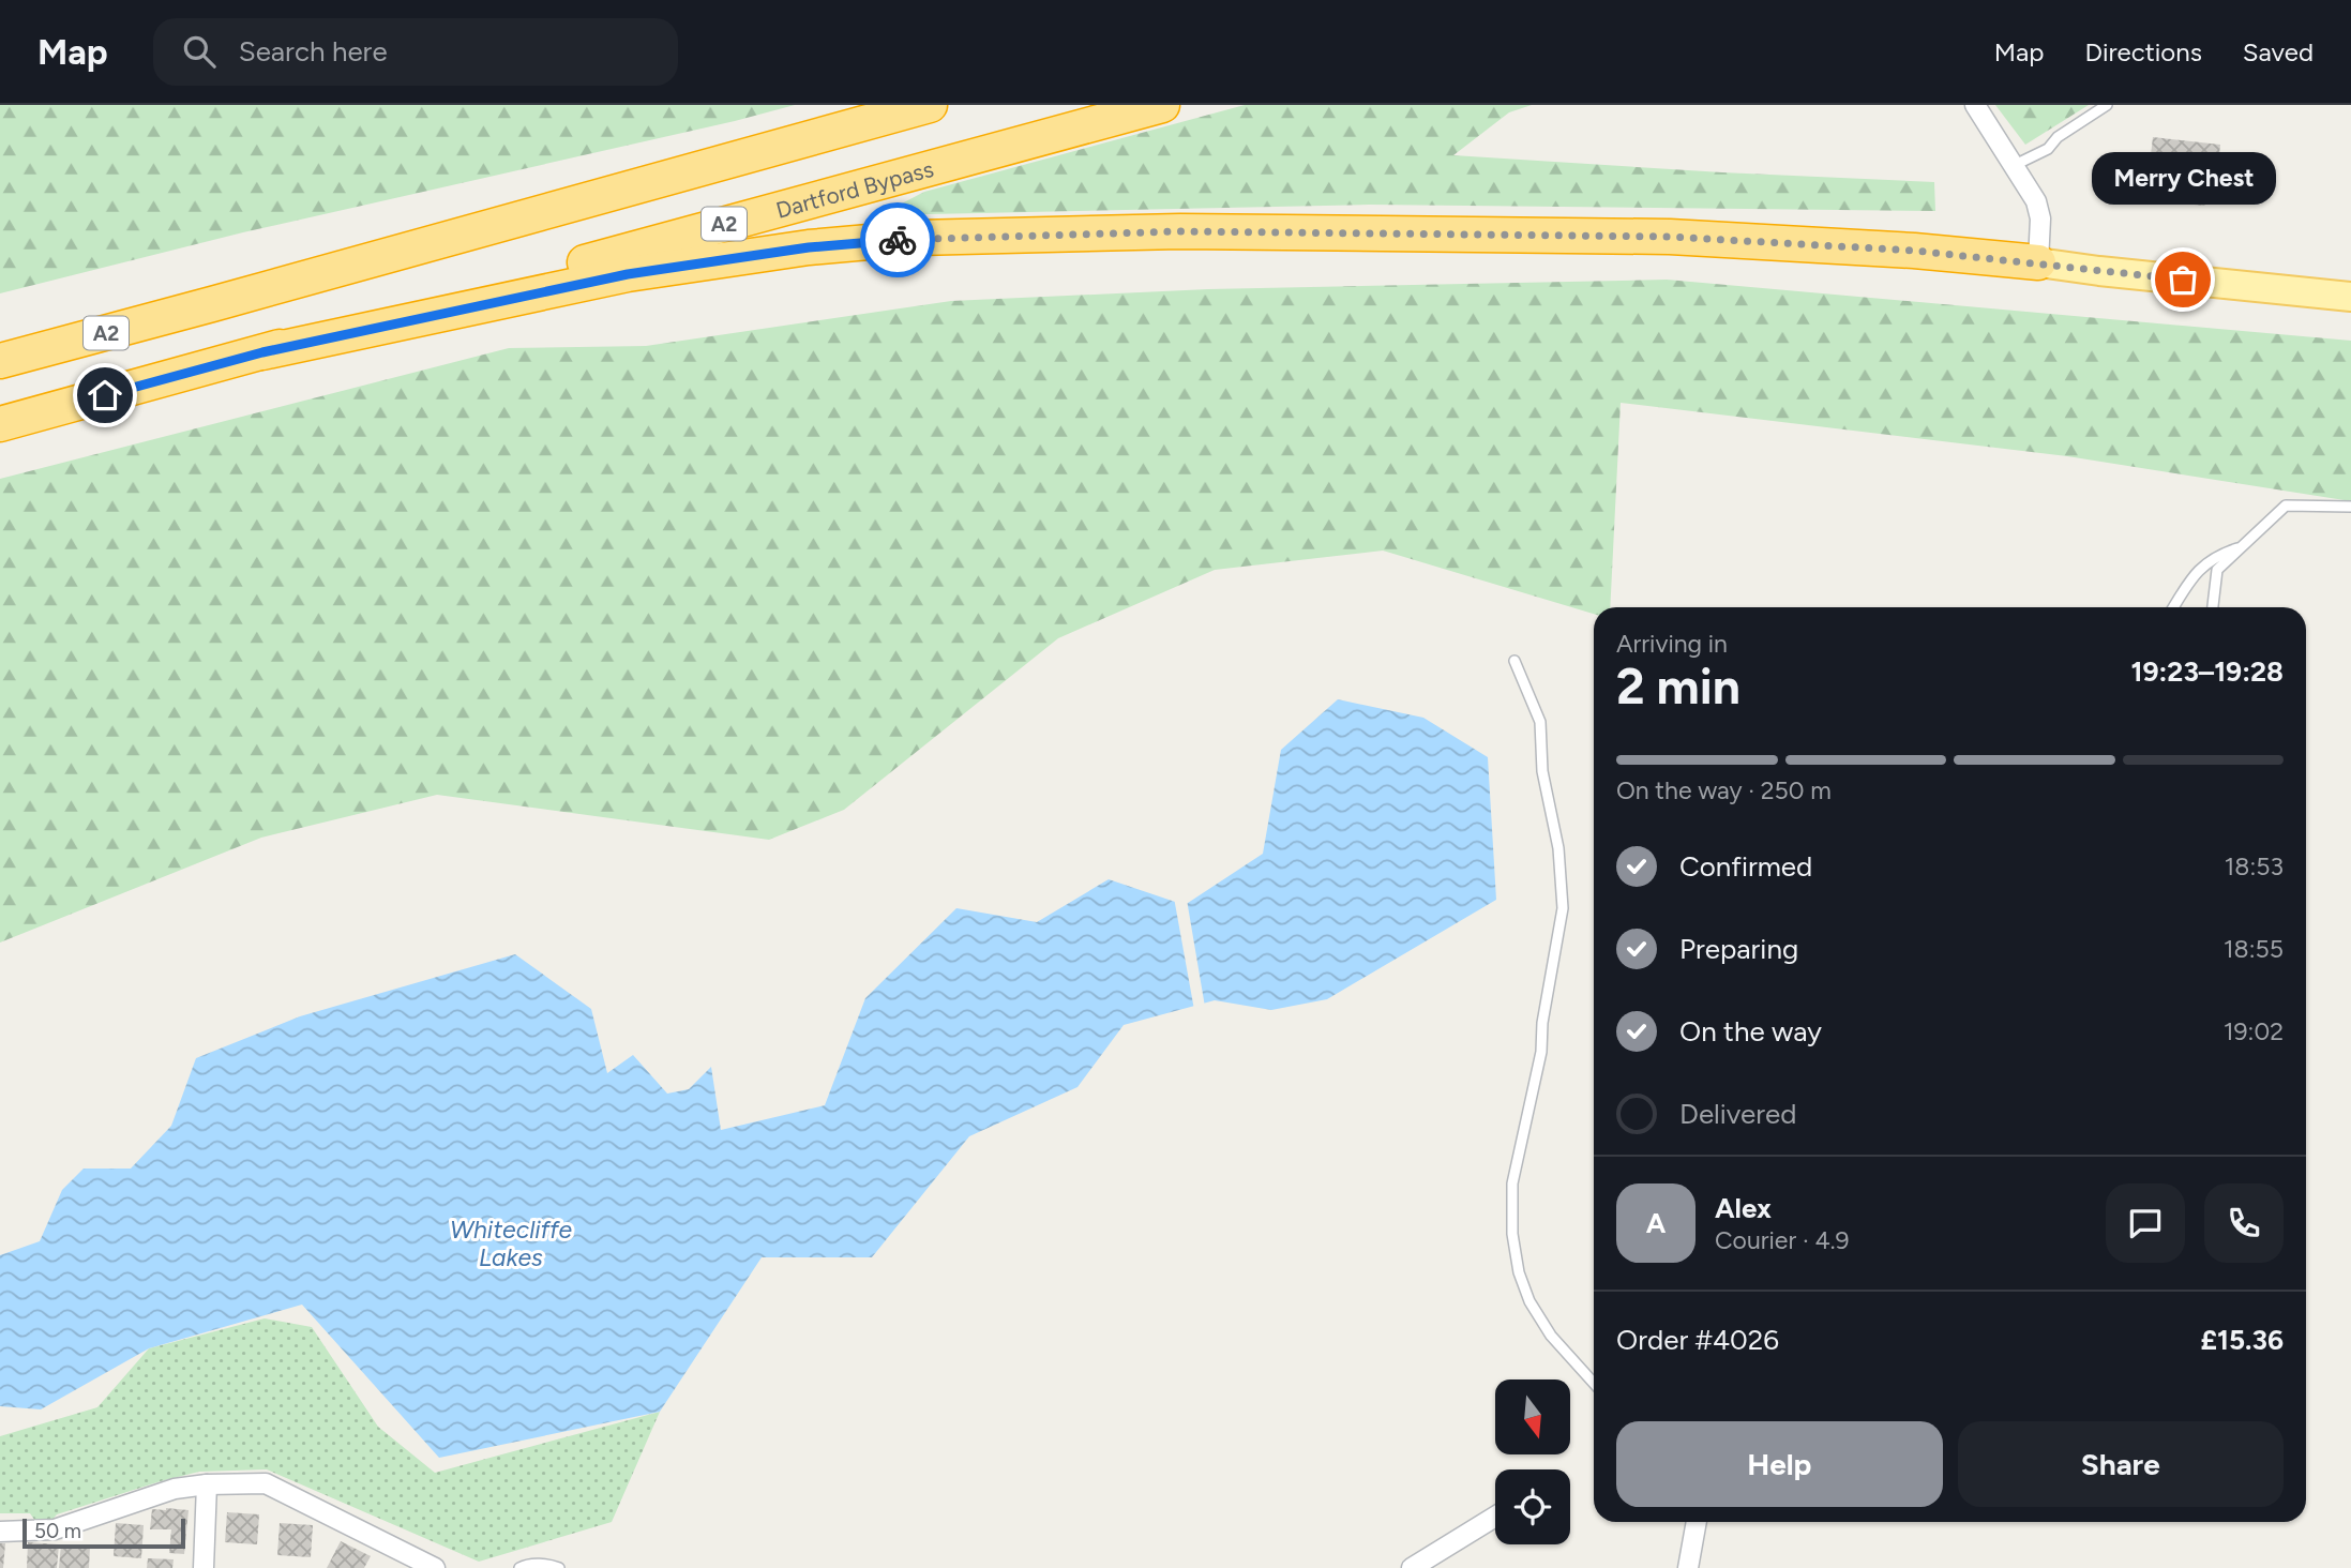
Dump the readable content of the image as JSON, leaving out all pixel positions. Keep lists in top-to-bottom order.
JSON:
{
  "streets": {
    "highway": ["Dartford Bypass", "A2"]
  },
  "crossings": [
    ["Dartford Bypass", "A2"]
  ],
  "water": ["Whitecliffe Lakes"],
  "places": ["Merry Chest"],
  "scale_bar": "50 m",
  "north": "bottom",
  "page": {
    "header": "Map",
    "search": "Search here",
    "nav": ["Map", "Directions", "Saved"],
    "bubble": "Merry Chest",
    "heading": ["2 min", "Arriving in", "19:23–19:28"],
    "panel": [
      "Alex",
      "Courier · 4.9",
      "Order #4026",
      "£15.36"
    ],
    "bar": "On the way · 250 m",
    "list": [
      ["Confirmed", "18:53"],
      ["Preparing", "18:55"],
      ["On the way", "19:02"],
      "Delivered"
    ],
    "round": "A",
    "buttons": ["Help", "Share"],
    "scale": "50 m"
  }
}
